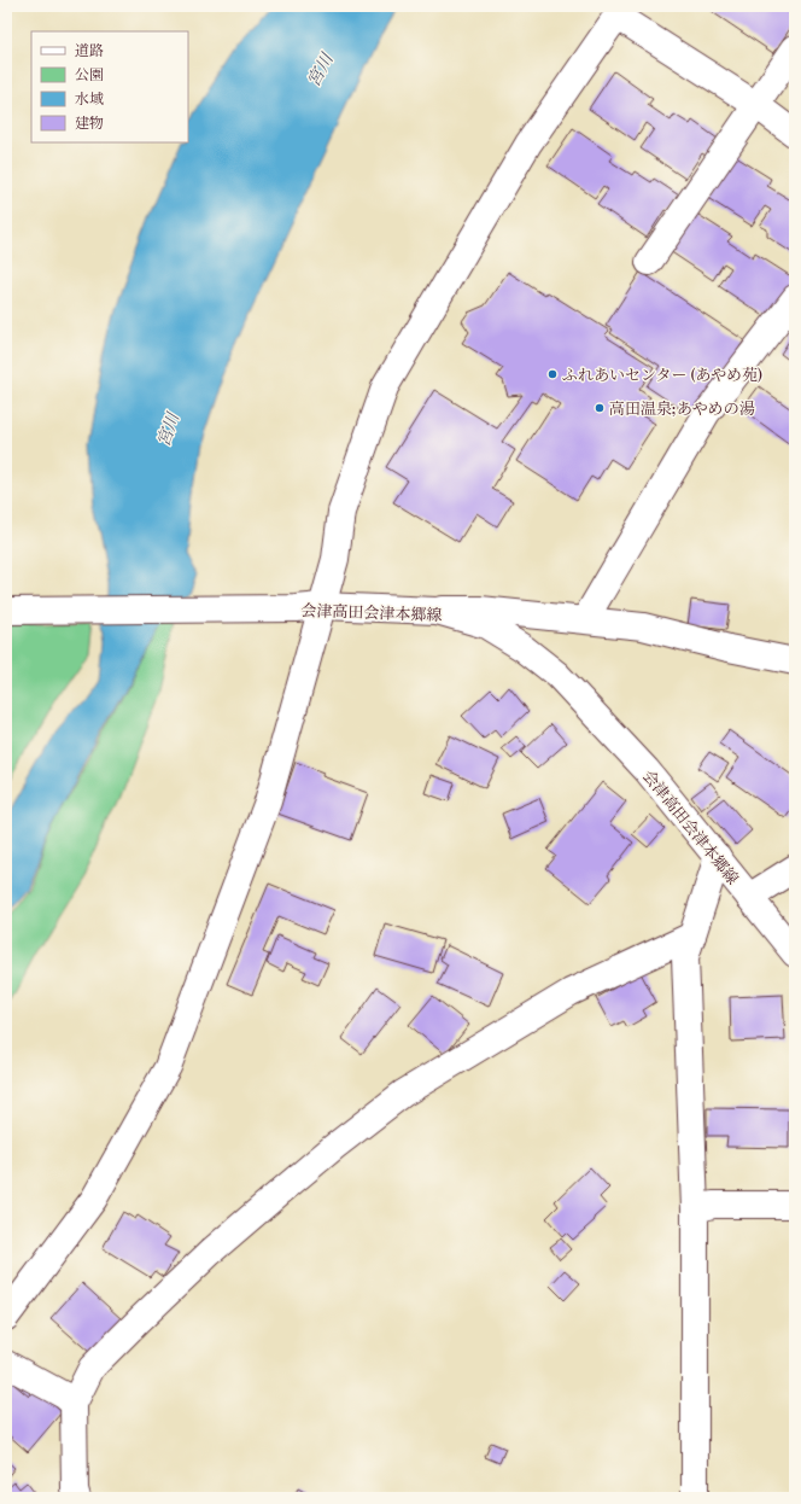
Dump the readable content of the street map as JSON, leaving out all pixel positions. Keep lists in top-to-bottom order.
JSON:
{
  "streets": {
    "street": ["会津高田会津本郷線"]
  },
  "water": ["宮川"],
  "places": ["ふれあいセンター (あやめ苑)", "高田温泉;あやめの湯"],
  "legend": [
    "道路",
    "公園",
    "水域",
    "建物"
  ]
}
